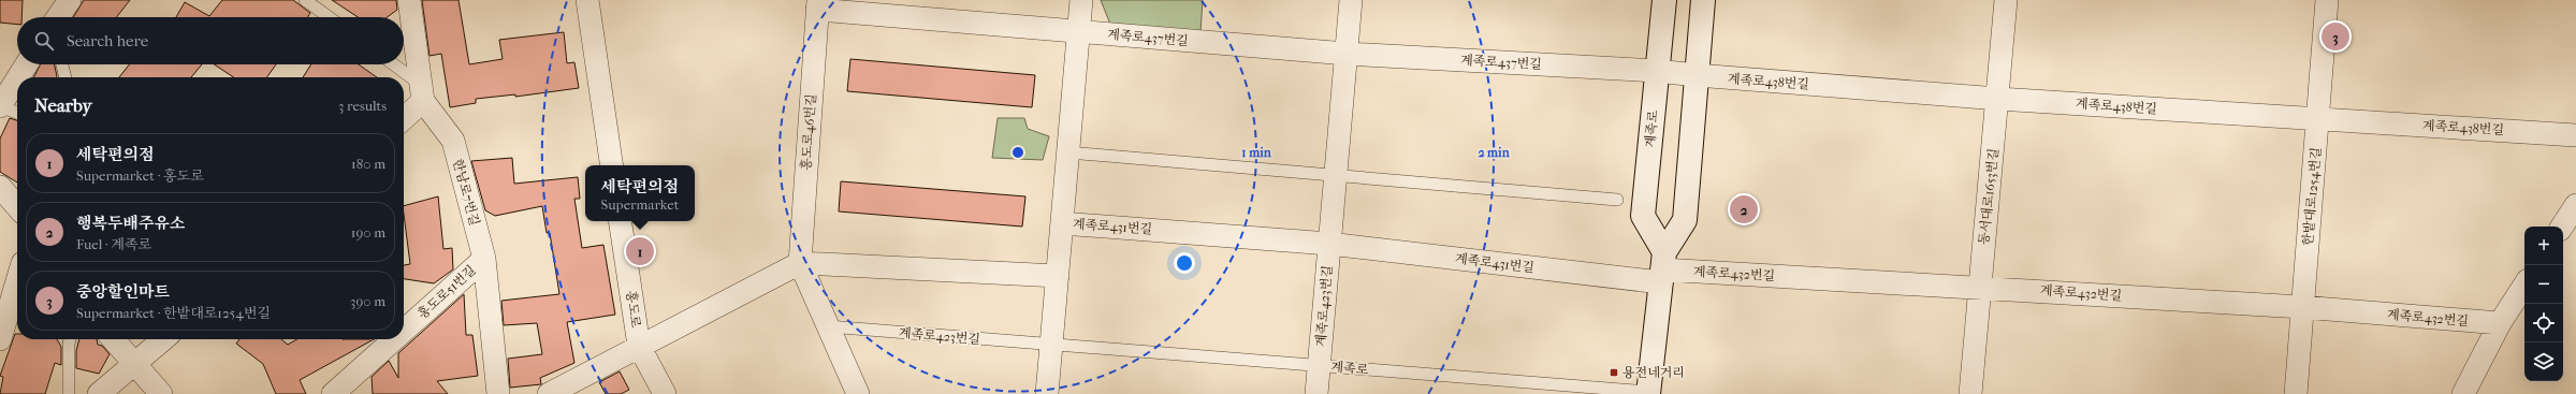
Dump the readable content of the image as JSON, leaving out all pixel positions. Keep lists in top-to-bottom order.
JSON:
{
  "streets": {
    "main road": ["계족로"],
    "street": [
      "계족로437번길",
      "계족로438번길",
      "홍도로46번길",
      "한남로7번길",
      "동서대로1653번길",
      "한밭대로1254번길",
      "계족로431번길",
      "계족로432번길",
      "홍도로51번길",
      "계족로423번길",
      "홍도로"
    ]
  },
  "crossings": [
    ["계족로437번길", "계족로438번길"],
    ["계족로437번길", "계족로"],
    ["계족로437번길", "홍도로46번길"],
    ["계족로437번길", "계족로431번길"],
    ["계족로438번길", "계족로"],
    ["계족로438번길", "동서대로1653번길"],
    ["계족로438번길", "한밭대로1254번길"],
    ["계족로", "계족로431번길"],
    ["계족로", "계족로432번길"],
    ["계족로", "계족로423번길"],
    ["한남로7번길", "홍도로51번길"],
    ["동서대로1653번길", "계족로432번길"],
    ["한밭대로1254번길", "계족로432번길"],
    ["계족로431번길", "계족로432번길"],
    ["계족로431번길", "계족로423번길"]
  ],
  "places": {
    "transit": ["용전네거리"]
  },
  "page": {
    "search": "Search here",
    "pins": ["3", "2", "1"],
    "heading": ["Nearby", "3 results"],
    "list": [
      {
        "mark": "1",
        "name": "세탁편의점",
        "note": "Supermarket · 홍도로",
        "value": "180 m"
      },
      {
        "mark": "2",
        "name": "행복두배주유소",
        "note": "Fuel · 계족로",
        "value": "190 m"
      },
      {
        "mark": "3",
        "name": "중앙할인마트",
        "note": "Supermarket · 한밭대로1254번길",
        "value": "390 m"
      }
    ],
    "popup": ["세탁편의점", "Supermarket"],
    "map_buttons": ["+", "−"]
  },
  "rings": ["1 min", "2 min"]
}
